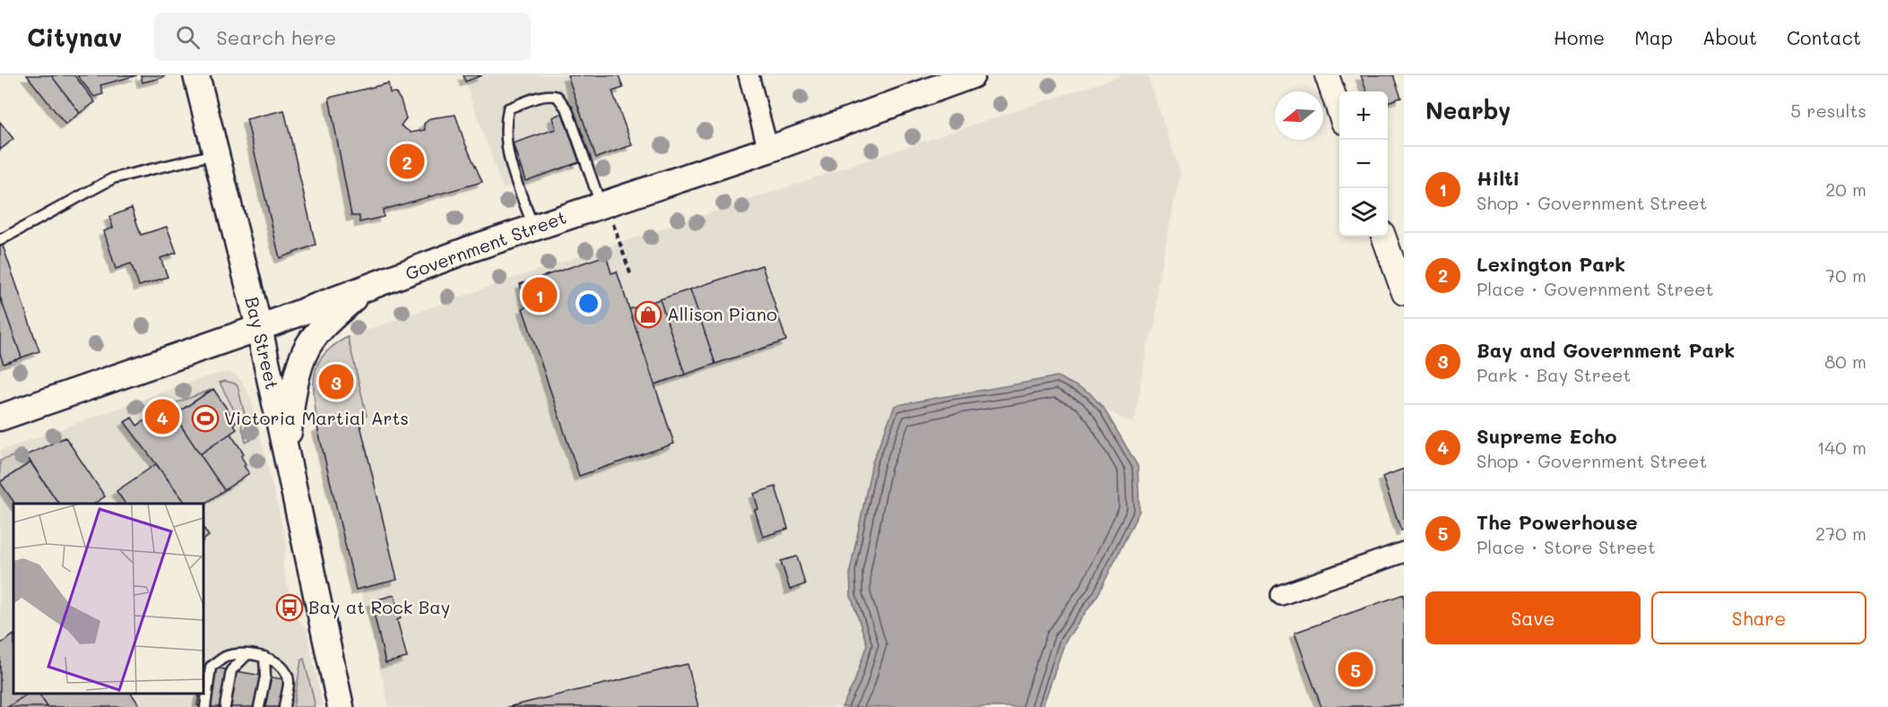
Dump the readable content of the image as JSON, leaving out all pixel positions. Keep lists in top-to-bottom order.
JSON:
{
  "streets": {
    "main road": ["Government Street", "Bay Street"]
  },
  "crossings": [
    ["Government Street", "Bay Street"]
  ],
  "places": {
    "shop": ["Allison Piano"],
    "sports": ["Victoria Martial Arts"],
    "bus stop": ["Bay at Rock Bay"]
  },
  "north": "left",
  "page": {
    "header": "Citynav",
    "search": "Search here",
    "nav": [
      "Home",
      "Map",
      "About",
      "Contact"
    ],
    "heading": ["Nearby", "5 results"],
    "map_buttons": ["+", "−"],
    "pins": [
      "2",
      "1",
      "3",
      "4",
      "5"
    ],
    "list": [
      {
        "mark": "1",
        "name": "Hilti",
        "note": "Shop · Government Street",
        "value": "20 m"
      },
      {
        "mark": "2",
        "name": "Lexington Park",
        "note": "Place · Government Street",
        "value": "70 m"
      },
      {
        "mark": "3",
        "name": "Bay and Government Park",
        "note": "Park · Bay Street",
        "value": "80 m"
      },
      {
        "mark": "4",
        "name": "Supreme Echo",
        "note": "Shop · Government Street",
        "value": "140 m"
      },
      {
        "mark": "5",
        "name": "The Powerhouse",
        "note": "Place · Store Street",
        "value": "270 m"
      }
    ],
    "buttons": ["Save", "Share"]
  }
}
